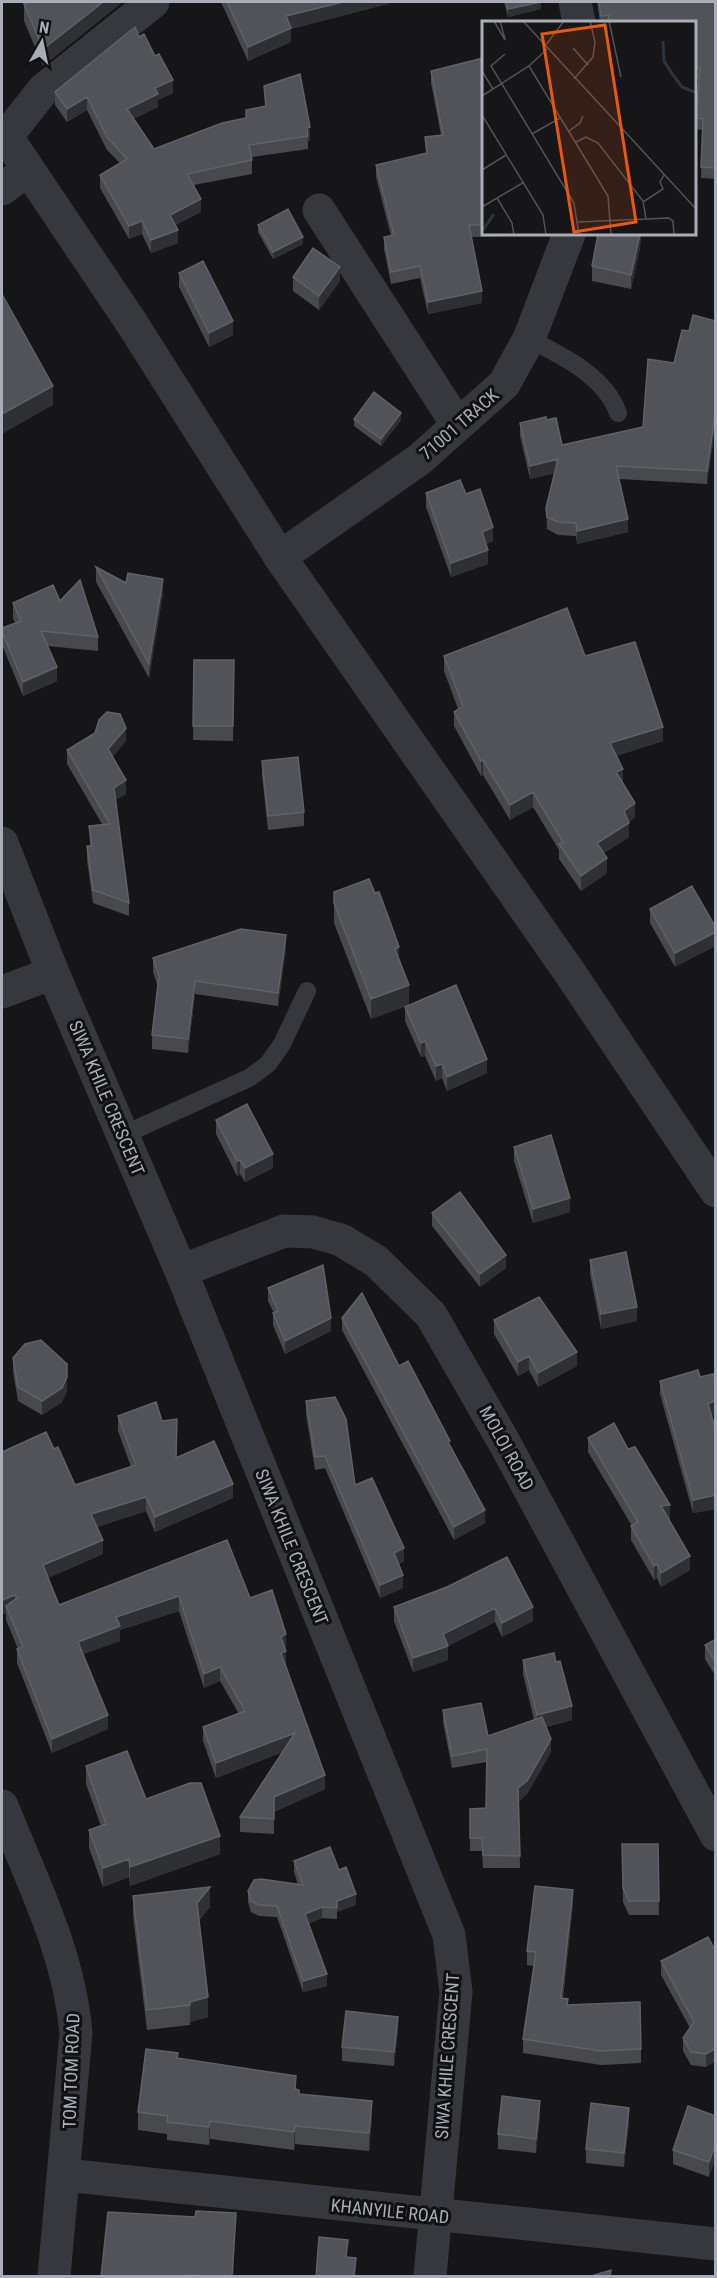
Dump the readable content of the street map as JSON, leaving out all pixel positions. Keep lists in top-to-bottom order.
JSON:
{
  "streets": {
    "street": [
      "71001 TRACK",
      "SIWA KHILE CRESCENT",
      "MOLOI ROAD",
      "TOM TOM ROAD",
      "KHANYILE ROAD"
    ]
  },
  "crossings": [
    ["SIWA KHILE CRESCENT", "MOLOI ROAD"],
    ["SIWA KHILE CRESCENT", "KHANYILE ROAD"],
    ["TOM TOM ROAD", "KHANYILE ROAD"]
  ],
  "north": "top"
}
